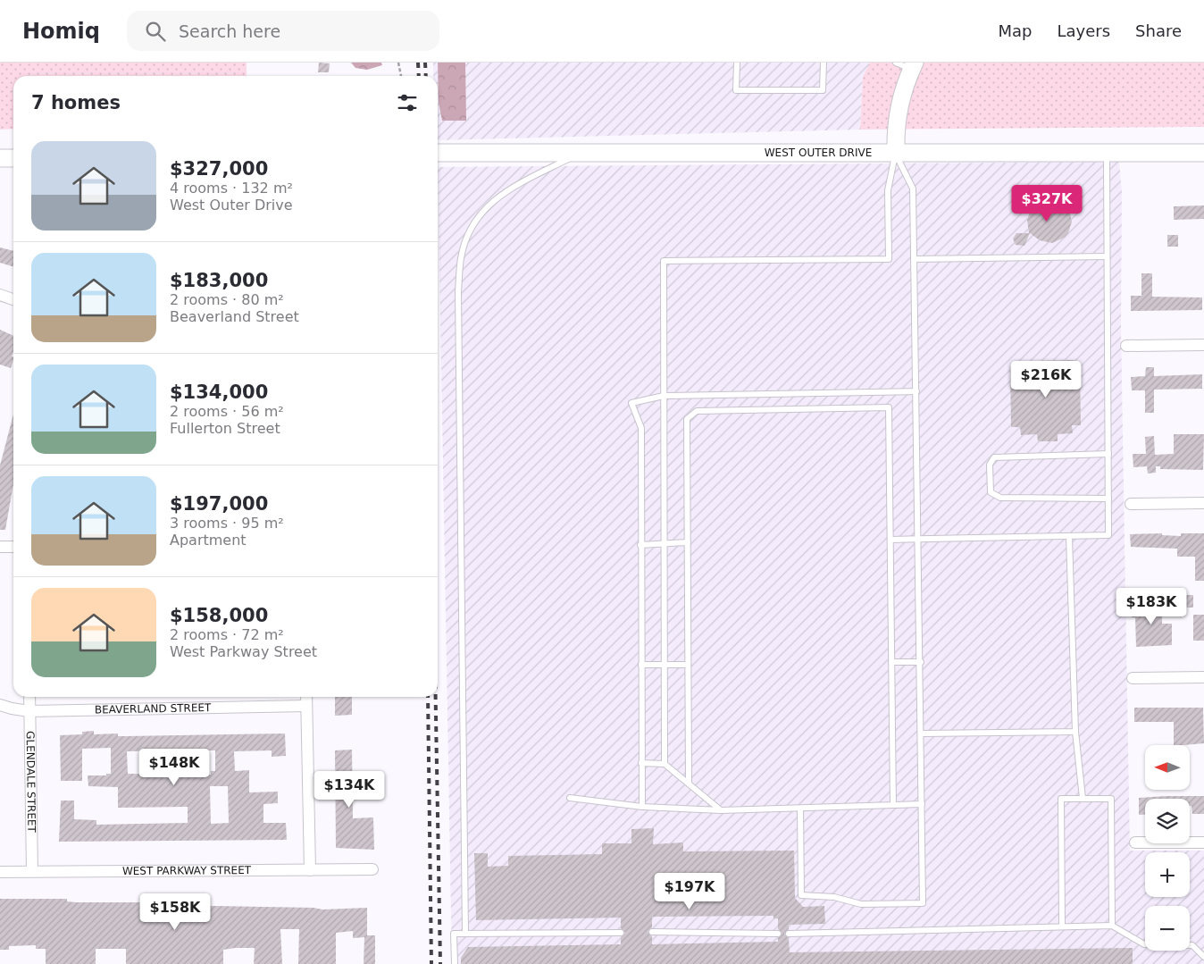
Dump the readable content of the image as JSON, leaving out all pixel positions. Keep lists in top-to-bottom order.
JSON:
{
  "streets": {
    "main road": ["WEST OUTER DRIVE"],
    "street": ["BEAVERLAND STREET", "GLENDALE STREET", "WEST PARKWAY STREET"]
  },
  "crossings": [
    ["BEAVERLAND STREET", "GLENDALE STREET"],
    ["GLENDALE STREET", "WEST PARKWAY STREET"]
  ],
  "north": "left",
  "page": {
    "header": "Homiq",
    "search": "Search here",
    "nav": ["Map", "Layers", "Share"],
    "heading": "7 homes",
    "list": [
      {
        "name": "$327,000",
        "note": "4 rooms · 132 m² · West Outer Drive"
      },
      {
        "name": "$183,000",
        "note": "2 rooms · 80 m² · Beaverland Street"
      },
      {
        "name": "$134,000",
        "note": "2 rooms · 56 m² · Fullerton Street"
      },
      {
        "name": "$197,000",
        "note": "3 rooms · 95 m² · Apartment"
      },
      {
        "name": "$158,000",
        "note": "2 rooms · 72 m² · West Parkway Street"
      }
    ],
    "price": [
      "$327K",
      "$216K",
      "$183K",
      "$148K",
      "$134K",
      "$197K",
      "$158K"
    ],
    "map_buttons": ["+", "−"]
  }
}
